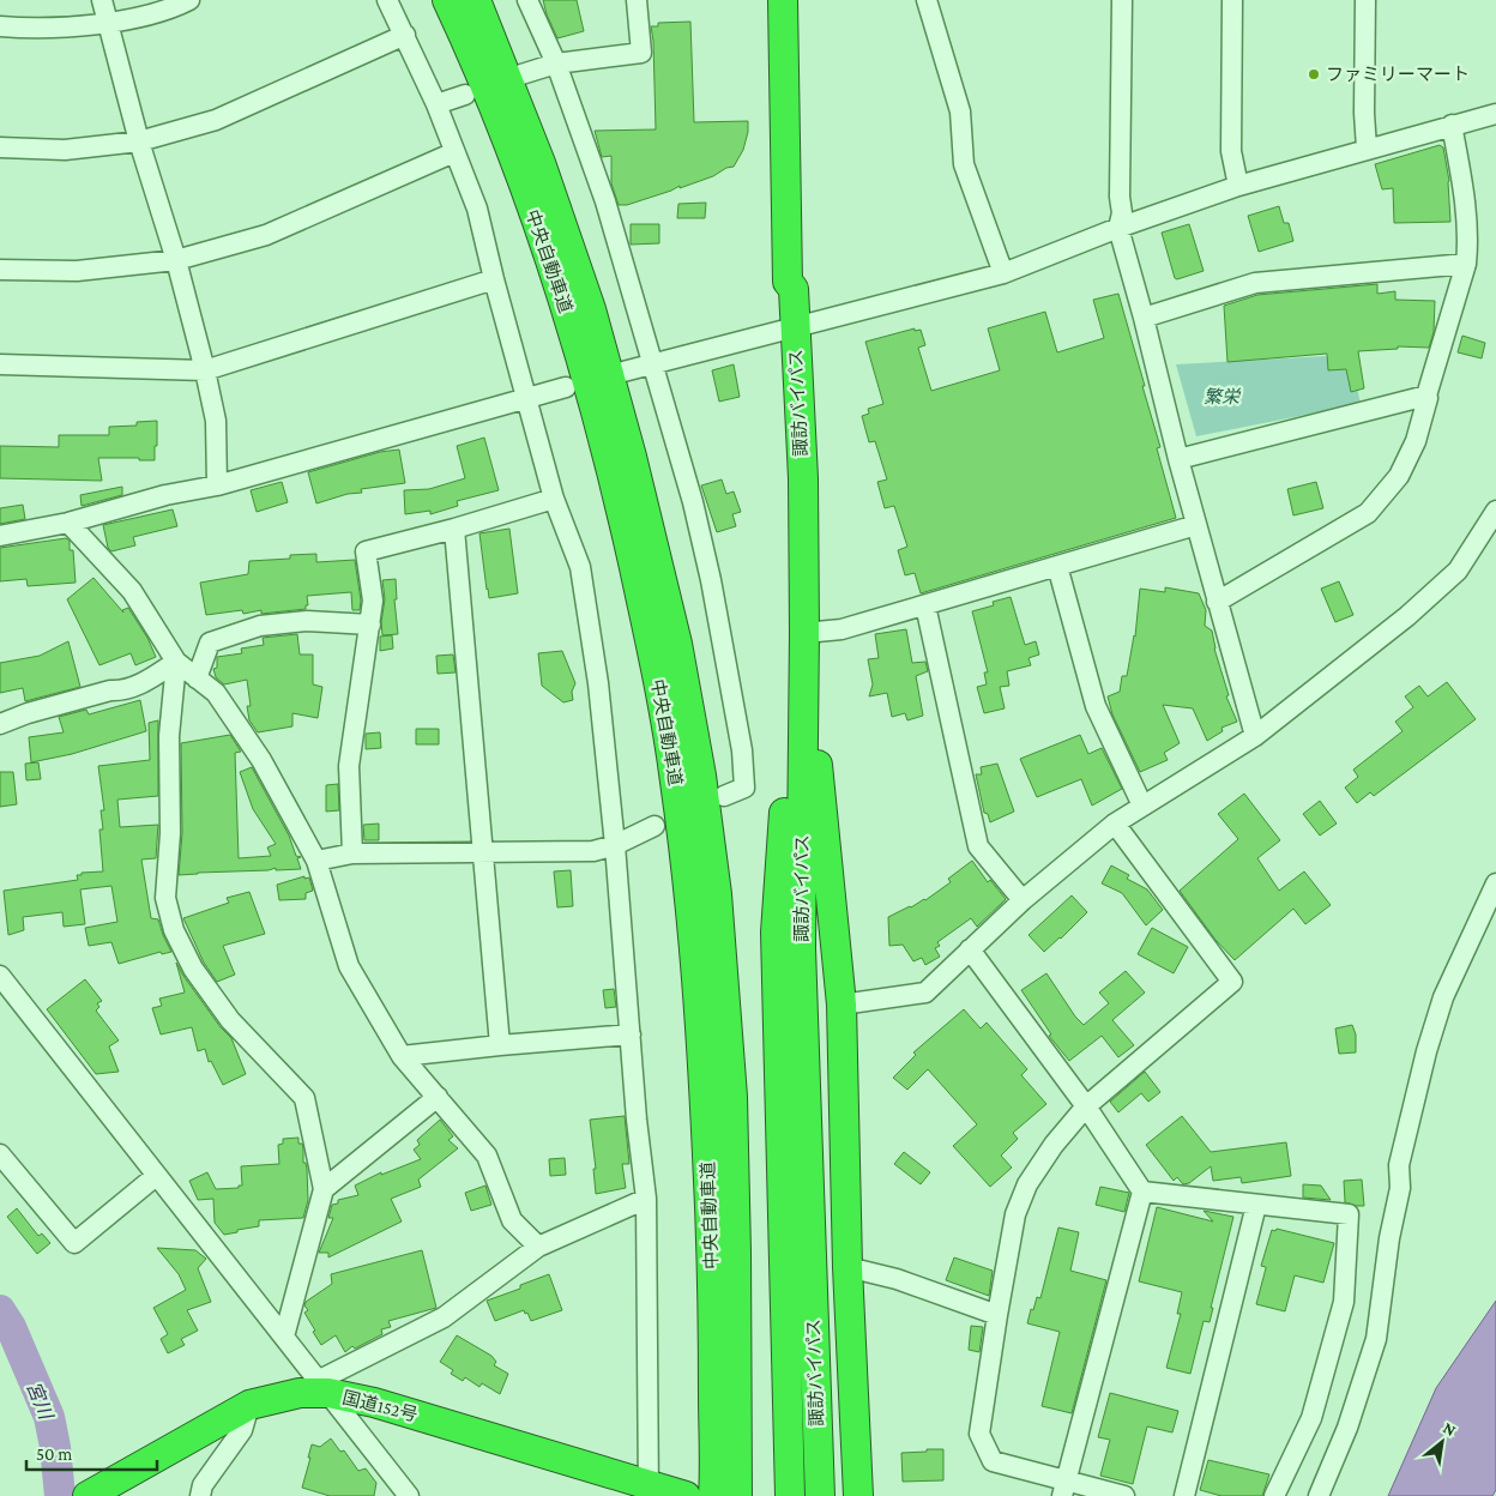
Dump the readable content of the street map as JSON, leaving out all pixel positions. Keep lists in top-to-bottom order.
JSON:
{
  "streets": {
    "highway": ["中央自動車道", "諏訪バイパス", "国道152号"]
  },
  "water": ["宮川"],
  "parks": ["繁栄"],
  "places": ["ファミリーマート"],
  "scale_bar": "50 m",
  "north": "top right"
}
